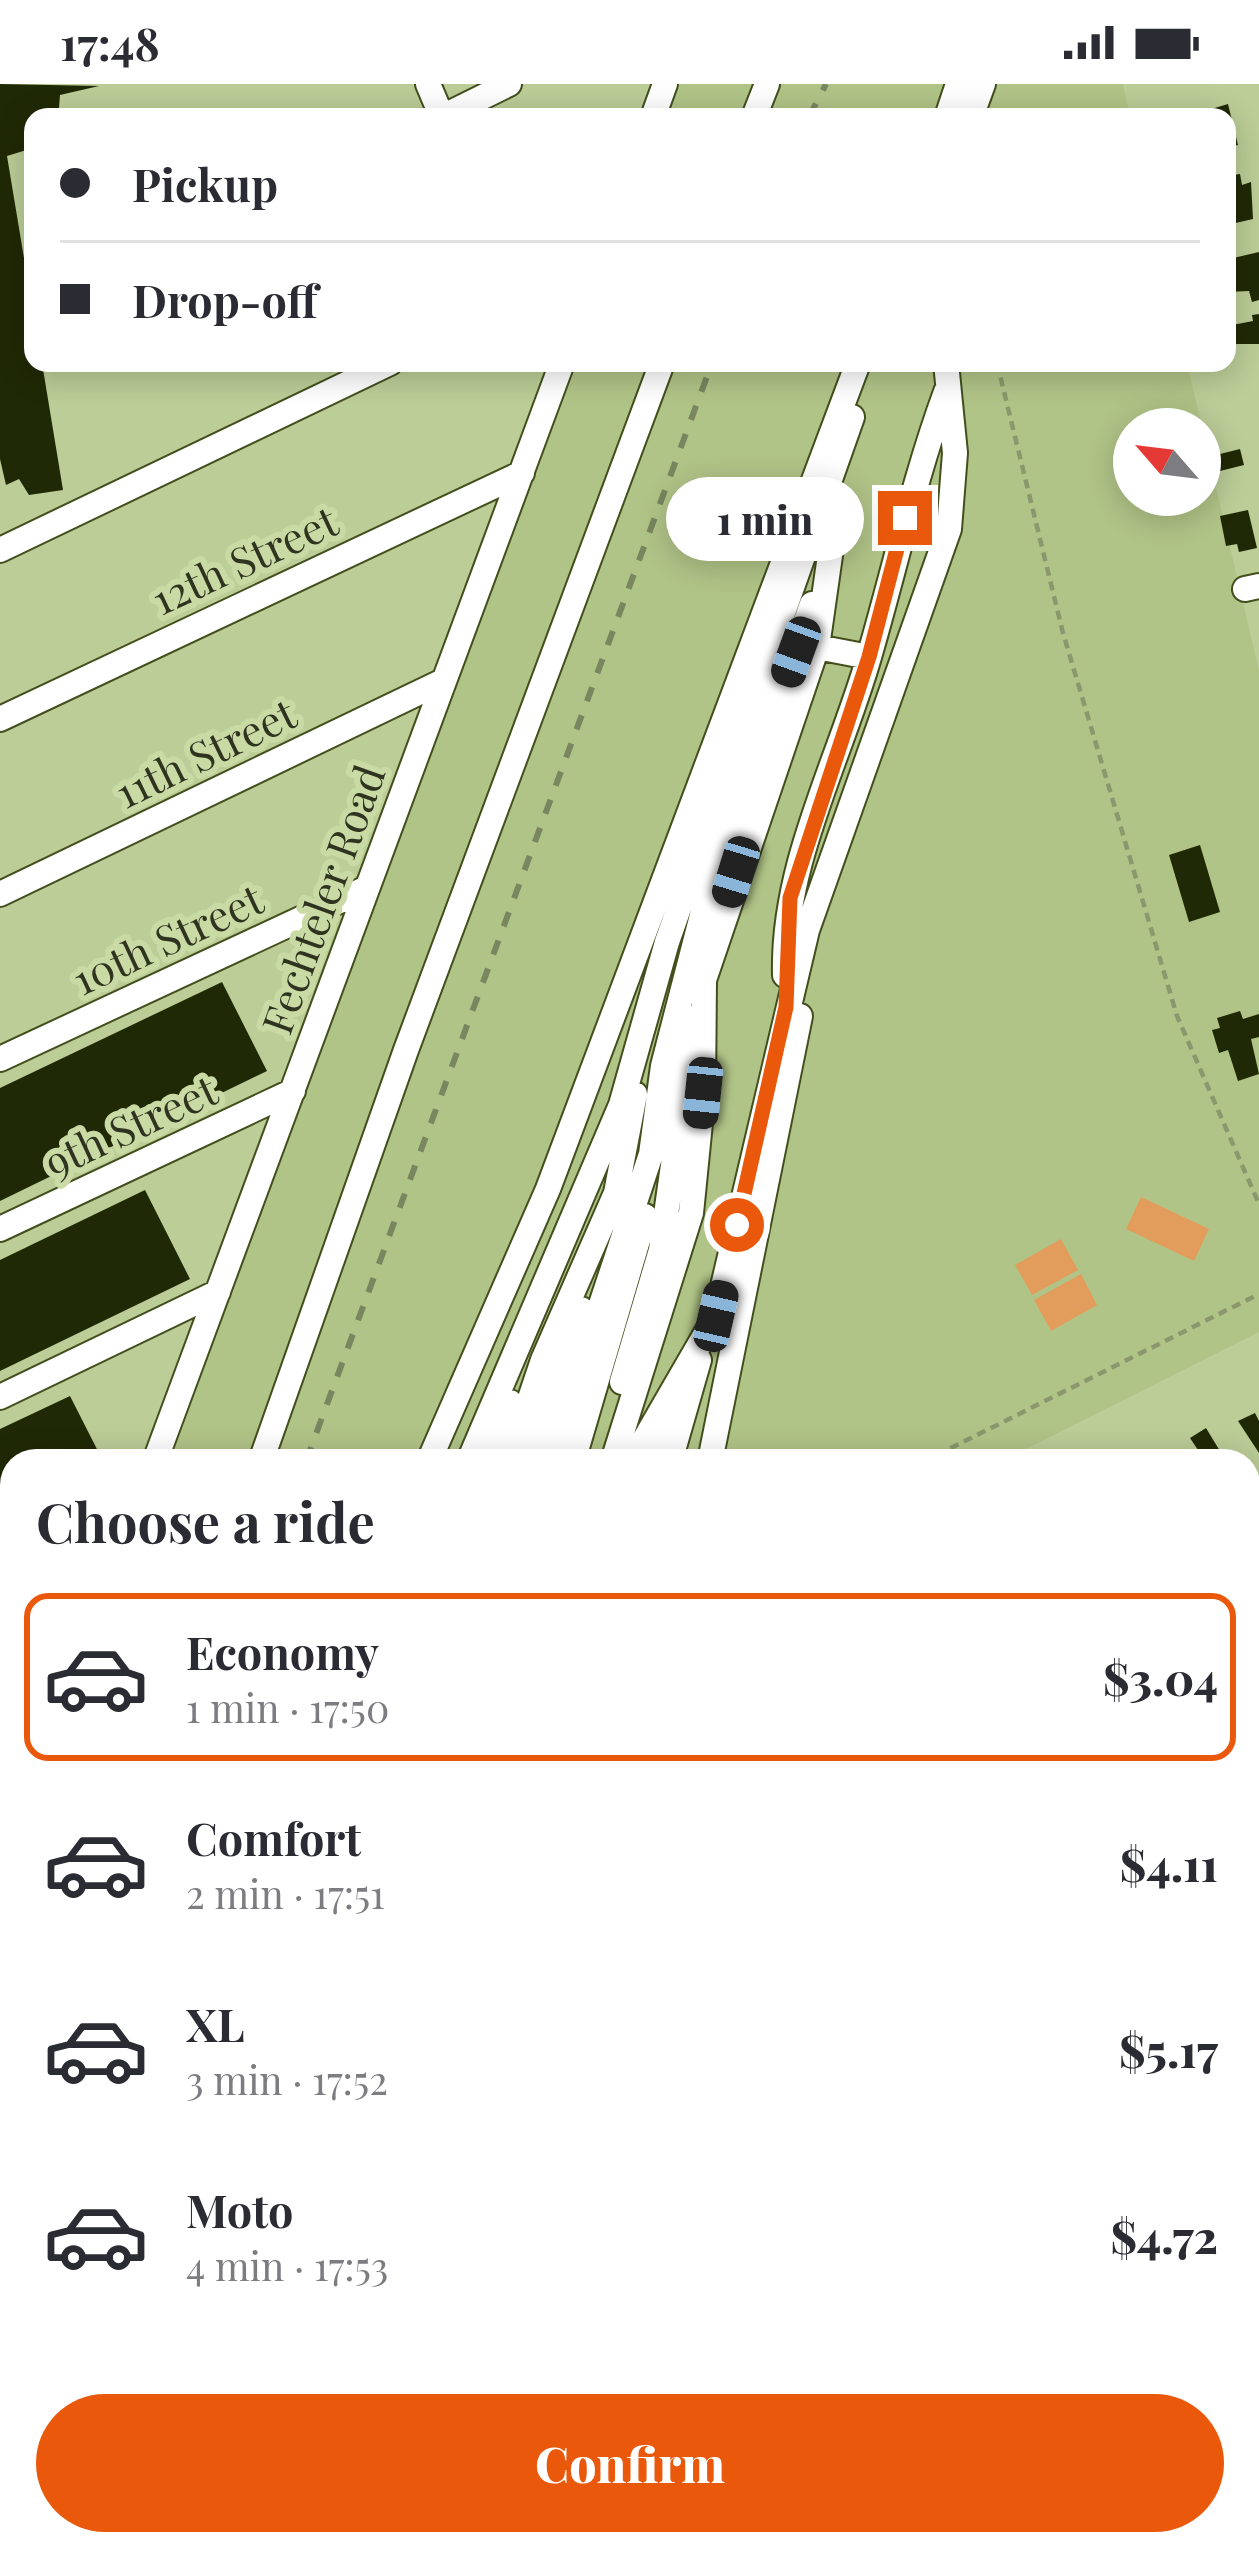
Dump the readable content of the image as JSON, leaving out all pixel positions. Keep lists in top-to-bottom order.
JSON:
{
  "streets": {
    "street": [
      "12th Street",
      "11th Street",
      "Fechteler Road",
      "10th Street",
      "9th Street"
    ]
  },
  "crossings": [
    ["12th Street", "Fechteler Road"],
    ["11th Street", "Fechteler Road"],
    ["Fechteler Road", "10th Street"],
    ["Fechteler Road", "9th Street"]
  ],
  "north": "top left",
  "page": {
    "status": "17:48",
    "banner": ["Pickup", "Drop-off"],
    "bubble": "1 min",
    "heading": "Choose a ride",
    "list": [
      {
        "name": "Economy",
        "note": "1 min · 17:50",
        "value": "$3.04"
      },
      {
        "name": "Comfort",
        "note": "2 min · 17:51",
        "value": "$4.11"
      },
      {
        "name": "XL",
        "note": "3 min · 17:52",
        "value": "$5.17"
      },
      {
        "name": "Moto",
        "note": "4 min · 17:53",
        "value": "$4.72"
      }
    ],
    "buttons": "Confirm"
  }
}
